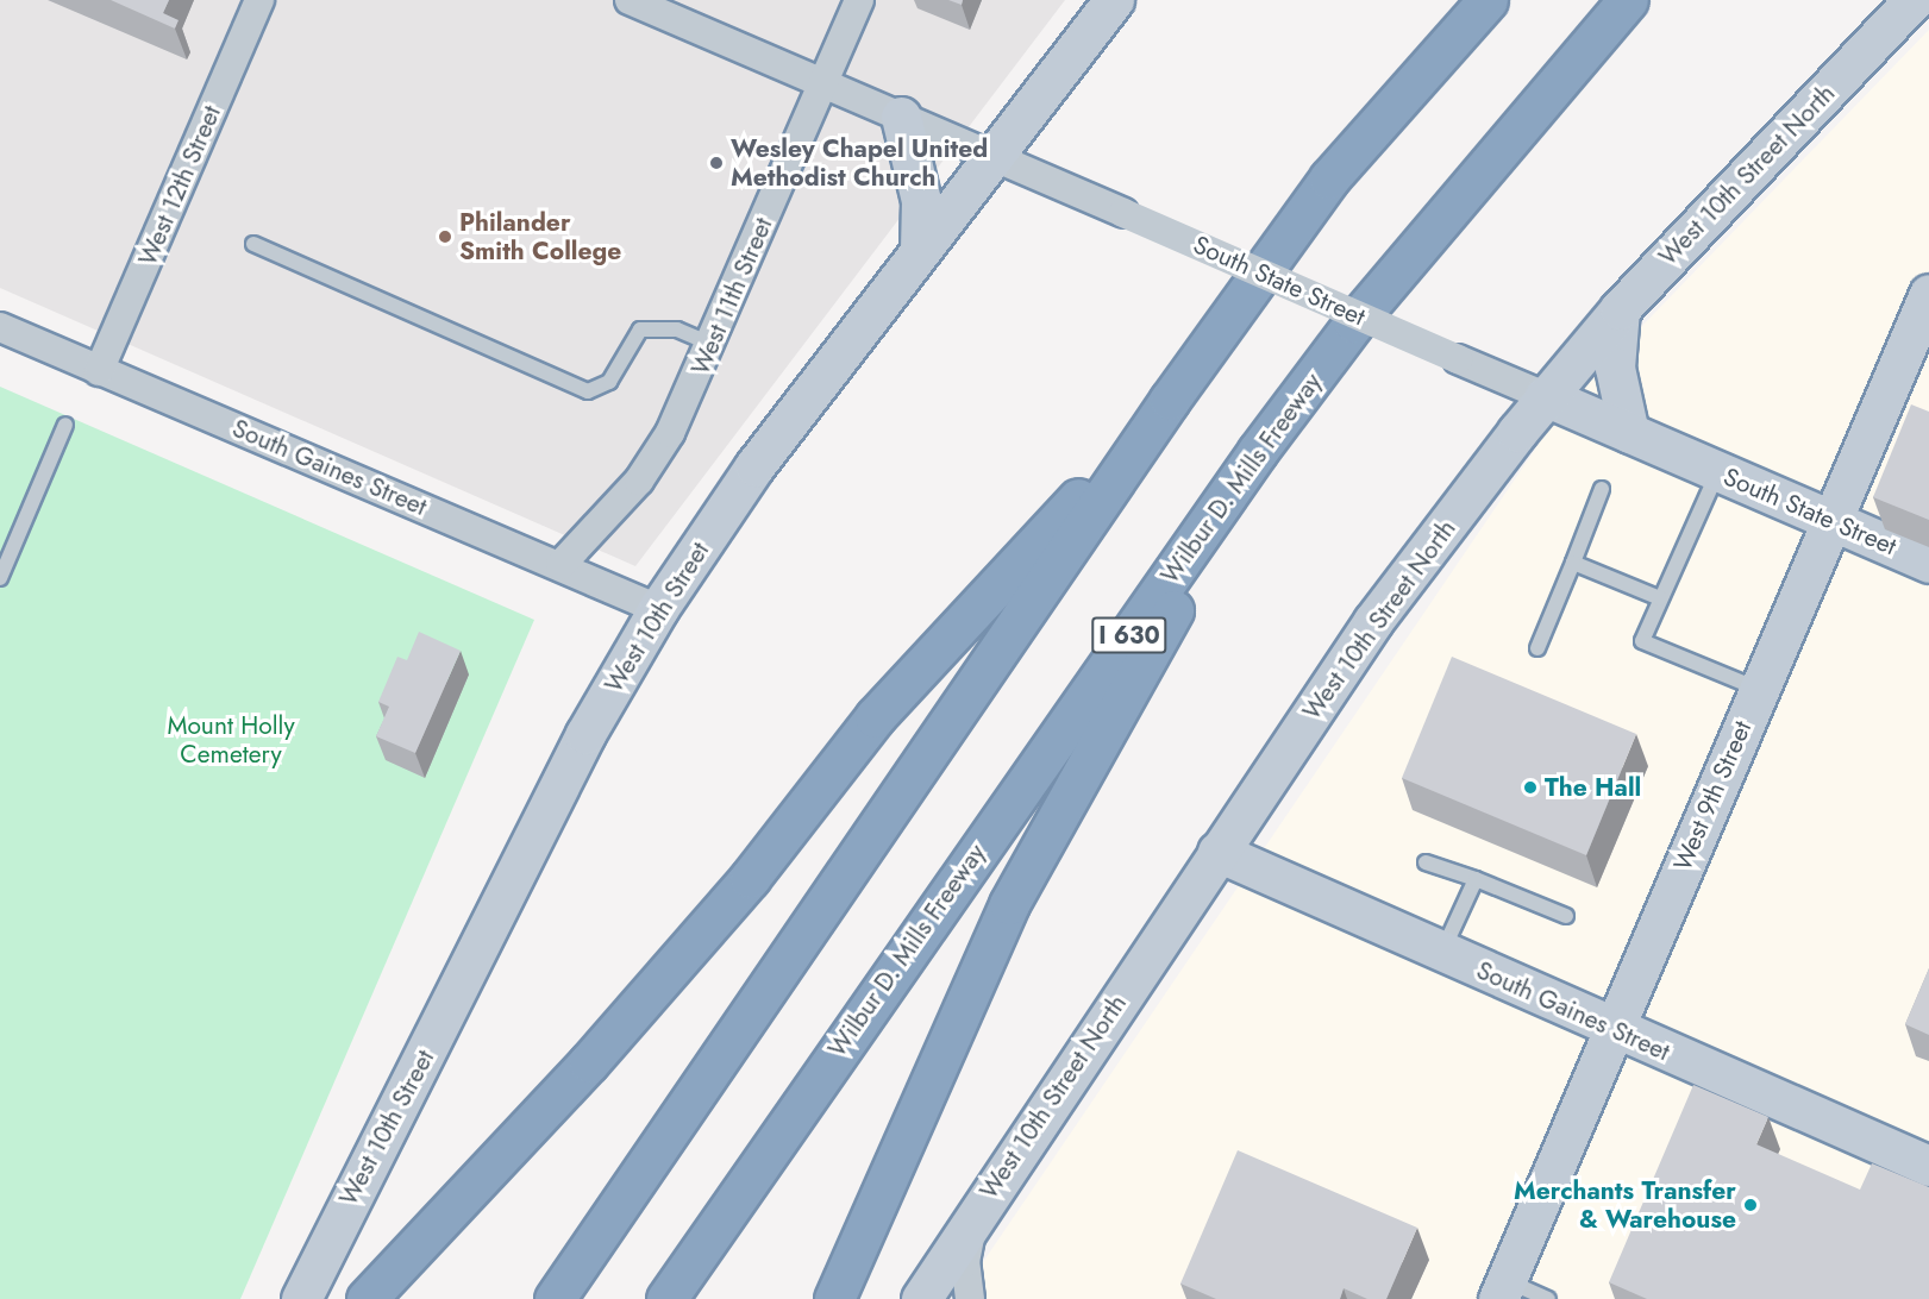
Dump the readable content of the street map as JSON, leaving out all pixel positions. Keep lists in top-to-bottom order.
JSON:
{
  "streets": {
    "highway": ["Wilbur D. Mills Freeway", "I 630"],
    "main road": [
      "West 10th Street North",
      "South State Street",
      "South Gaines Street",
      "West 10th Street",
      "West 9th Street"
    ],
    "street": ["West 12th Street", "West 11th Street"]
  },
  "crossings": [
    ["West 10th Street North", "South State Street"],
    ["West 10th Street North", "South Gaines Street"],
    ["West 12th Street", "South Gaines Street"],
    ["South State Street", "West 11th Street"],
    ["South State Street", "West 10th Street"],
    ["South State Street", "West 9th Street"],
    ["West 11th Street", "South Gaines Street"],
    ["South Gaines Street", "West 10th Street"],
    ["South Gaines Street", "West 9th Street"]
  ],
  "parks": ["Mount Holly Cemetery"],
  "places": [
    "Wesley Chapel United Methodist Church",
    "Philander Smith College",
    "The Hall",
    "Merchants Transfer & Warehouse"
  ]
}
